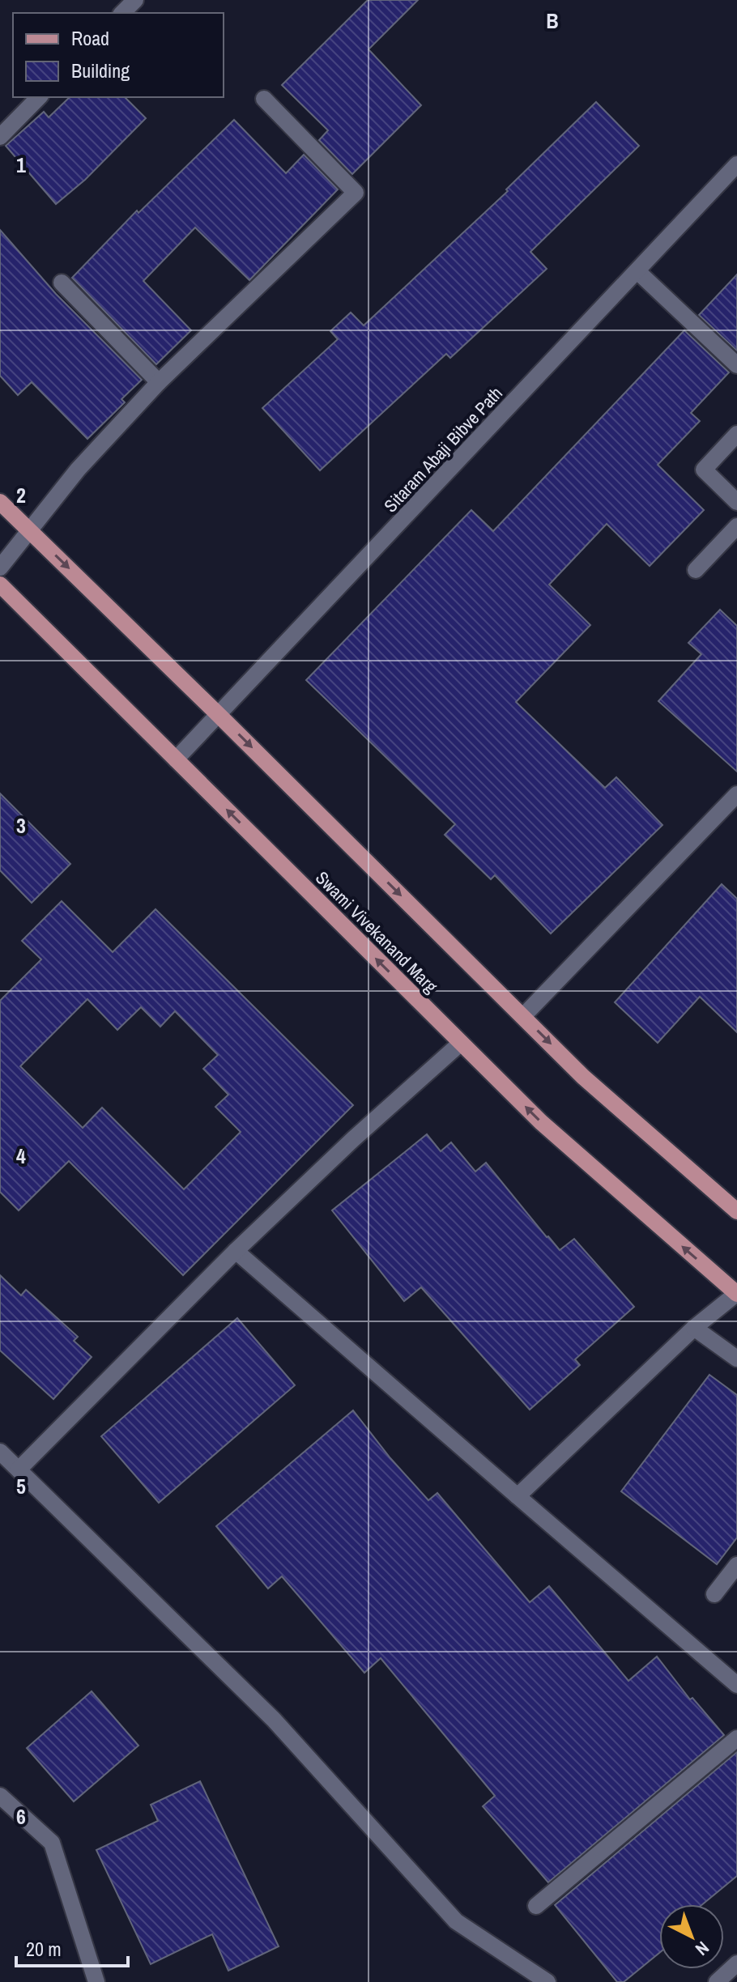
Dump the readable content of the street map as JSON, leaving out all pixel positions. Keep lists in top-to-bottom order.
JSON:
{
  "streets": {
    "main road": ["Swami Vivekanand Marg"],
    "street": ["Sitaram Abaji Bibve Path"]
  },
  "crossings": [
    ["Sitaram Abaji Bibve Path", "Swami Vivekanand Marg"]
  ],
  "legend": ["Road", "Building"],
  "scale_bar": "20 m",
  "north": "bottom right",
  "grid": {
    "columns": ["B"],
    "rows": [
      "1",
      "2",
      "3",
      "4",
      "5",
      "6"
    ]
  }
}
